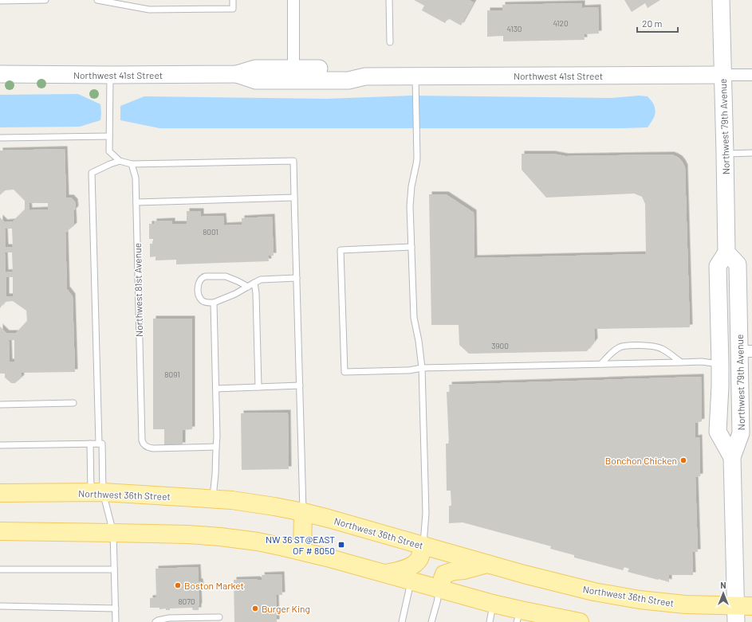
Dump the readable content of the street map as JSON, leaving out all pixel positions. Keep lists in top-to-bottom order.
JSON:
{
  "streets": {
    "main road": ["Northwest 41st Street", "Northwest 79th Avenue", "Northwest 36th Street"],
    "lane": ["Northwest 81st Avenue"]
  },
  "crossings": [
    ["Northwest 41st Street", "Northwest 79th Avenue"],
    ["Northwest 79th Avenue", "Northwest 36th Street"]
  ],
  "places": {
    "other": ["Bonchon Chicken", "Boston Market", "Burger King"],
    "transit": ["NW 36 ST@EAST OF # 8050"]
  },
  "house_numbers": [
    "4120",
    "4130",
    "8001",
    "3900",
    "8091",
    "8070"
  ],
  "scale_bar": "20 m",
  "north": "top"
}
